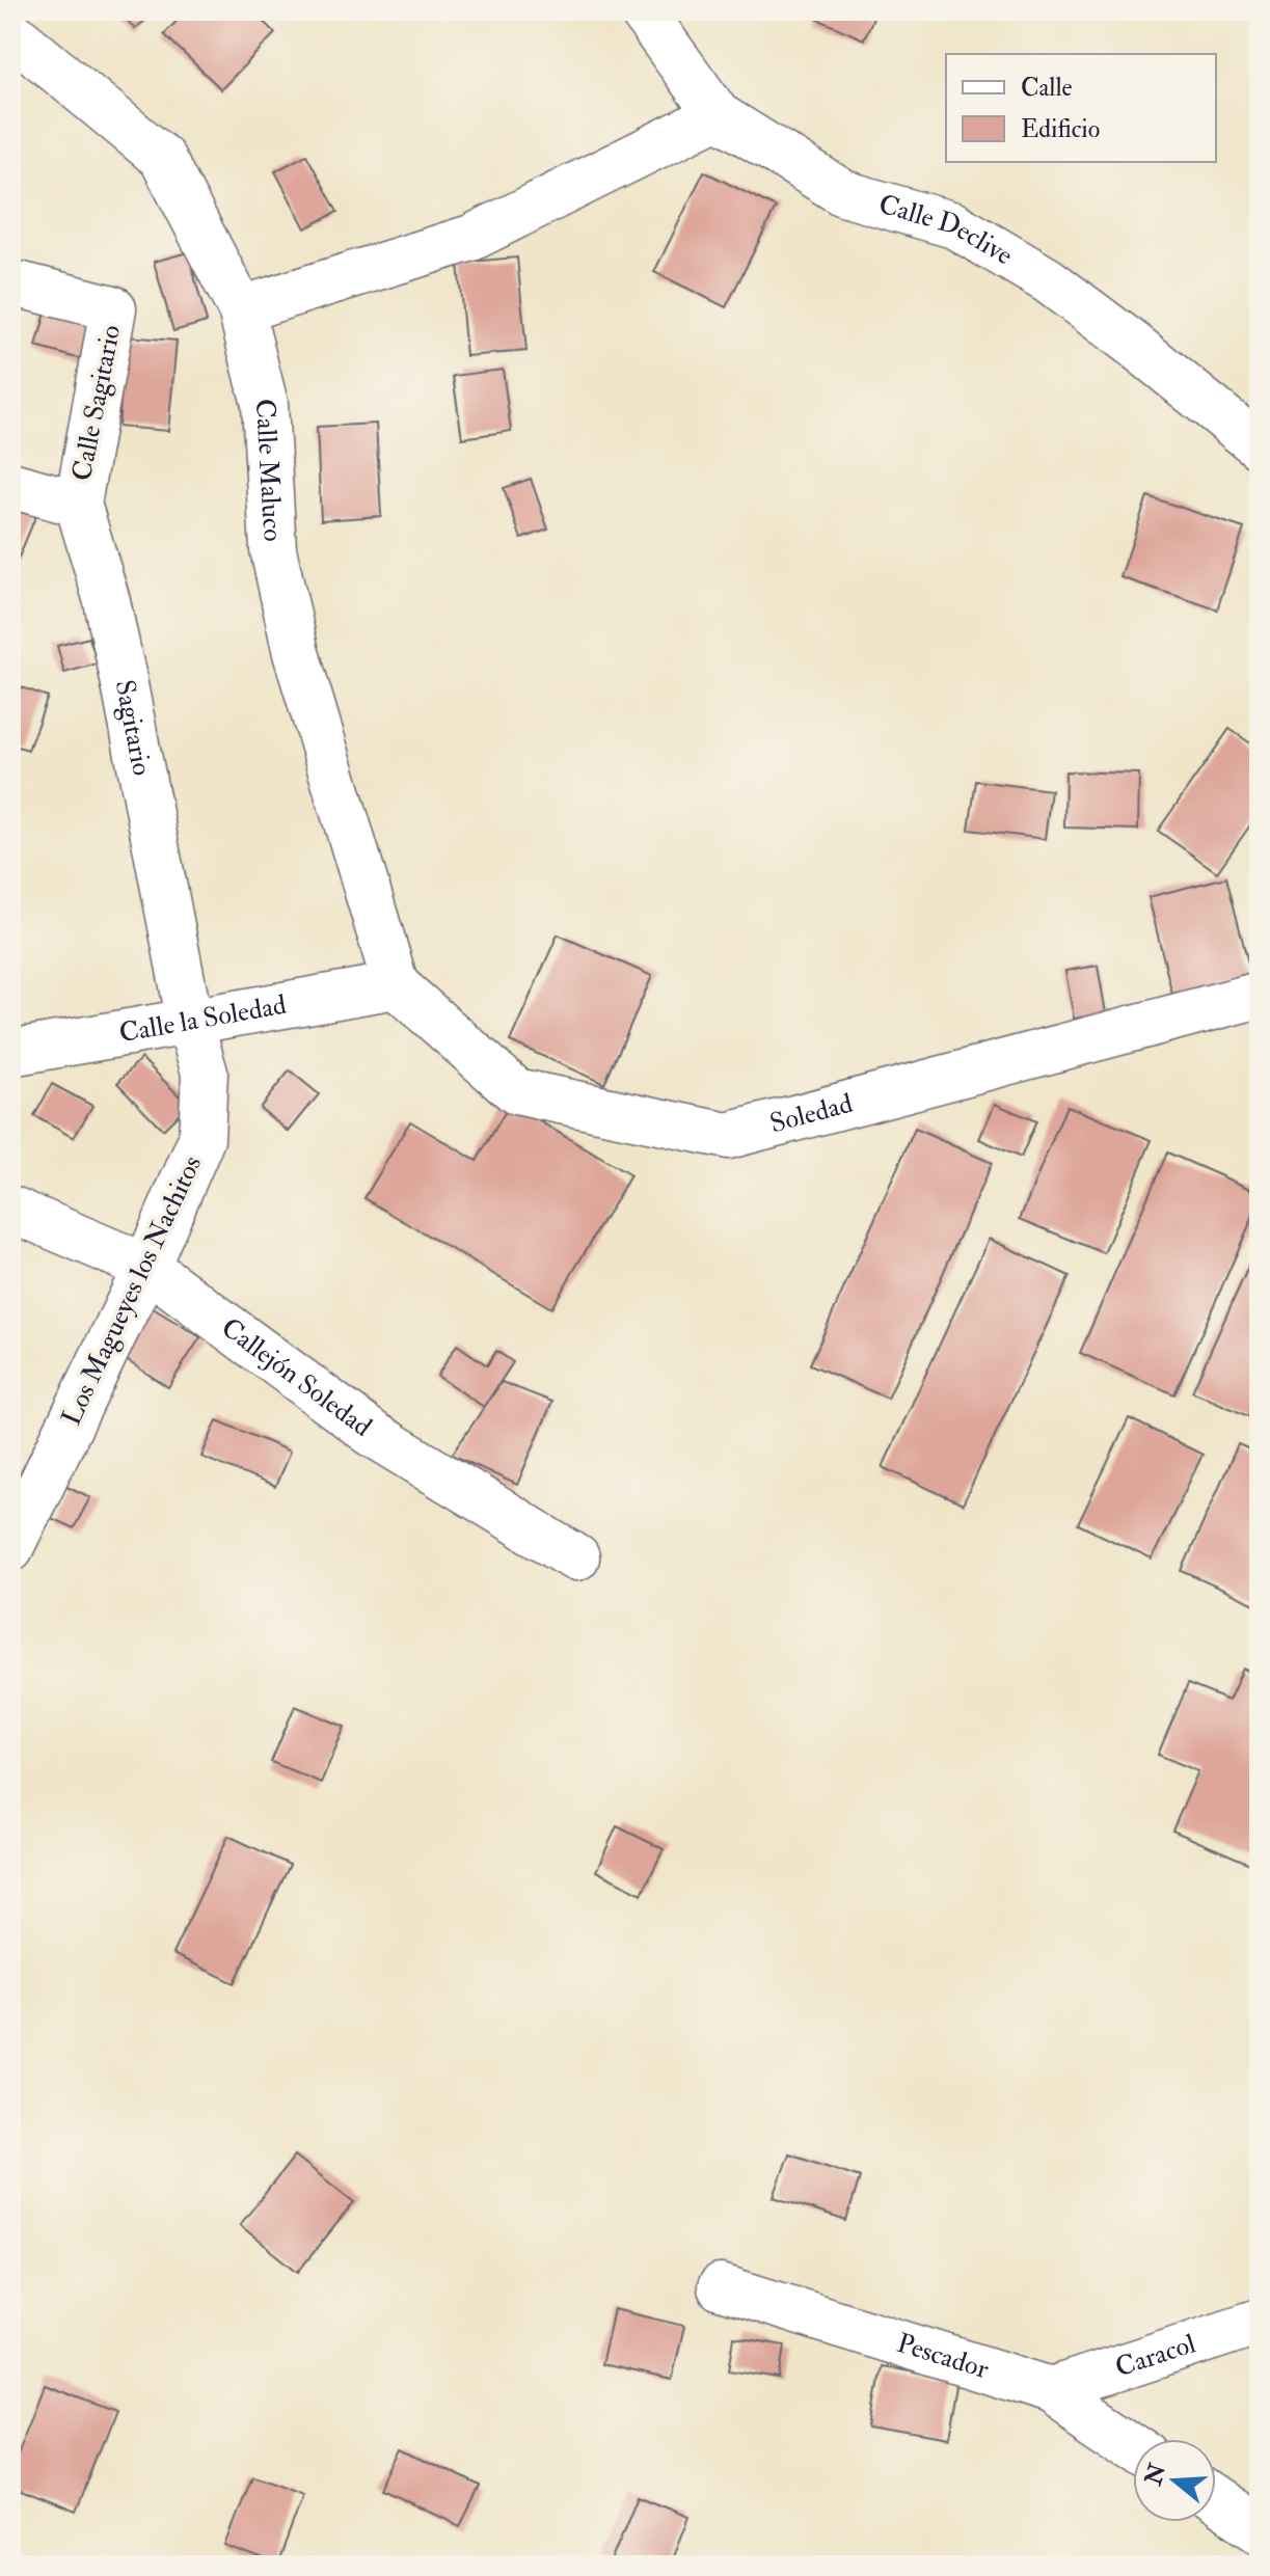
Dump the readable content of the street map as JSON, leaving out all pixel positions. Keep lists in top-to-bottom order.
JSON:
{
  "streets": {
    "street": [
      "Calle Declive",
      "Calle Sagitario",
      "Calle Maluco",
      "Sagitario",
      "Calle la Soledad",
      "Soledad",
      "Los Magueyes los Nachitos",
      "Callejón Soledad",
      "Caracol",
      "Pescador"
    ]
  },
  "crossings": [
    ["Calle Sagitario", "Sagitario"],
    ["Calle Maluco", "Calle la Soledad"],
    ["Calle Maluco", "Soledad"],
    ["Sagitario", "Calle la Soledad"],
    ["Sagitario", "Los Magueyes los Nachitos"],
    ["Calle la Soledad", "Soledad"],
    ["Calle la Soledad", "Los Magueyes los Nachitos"],
    ["Los Magueyes los Nachitos", "Callejón Soledad"],
    ["Caracol", "Pescador"]
  ],
  "legend": ["Calle", "Edificio"],
  "north": "left"
}
